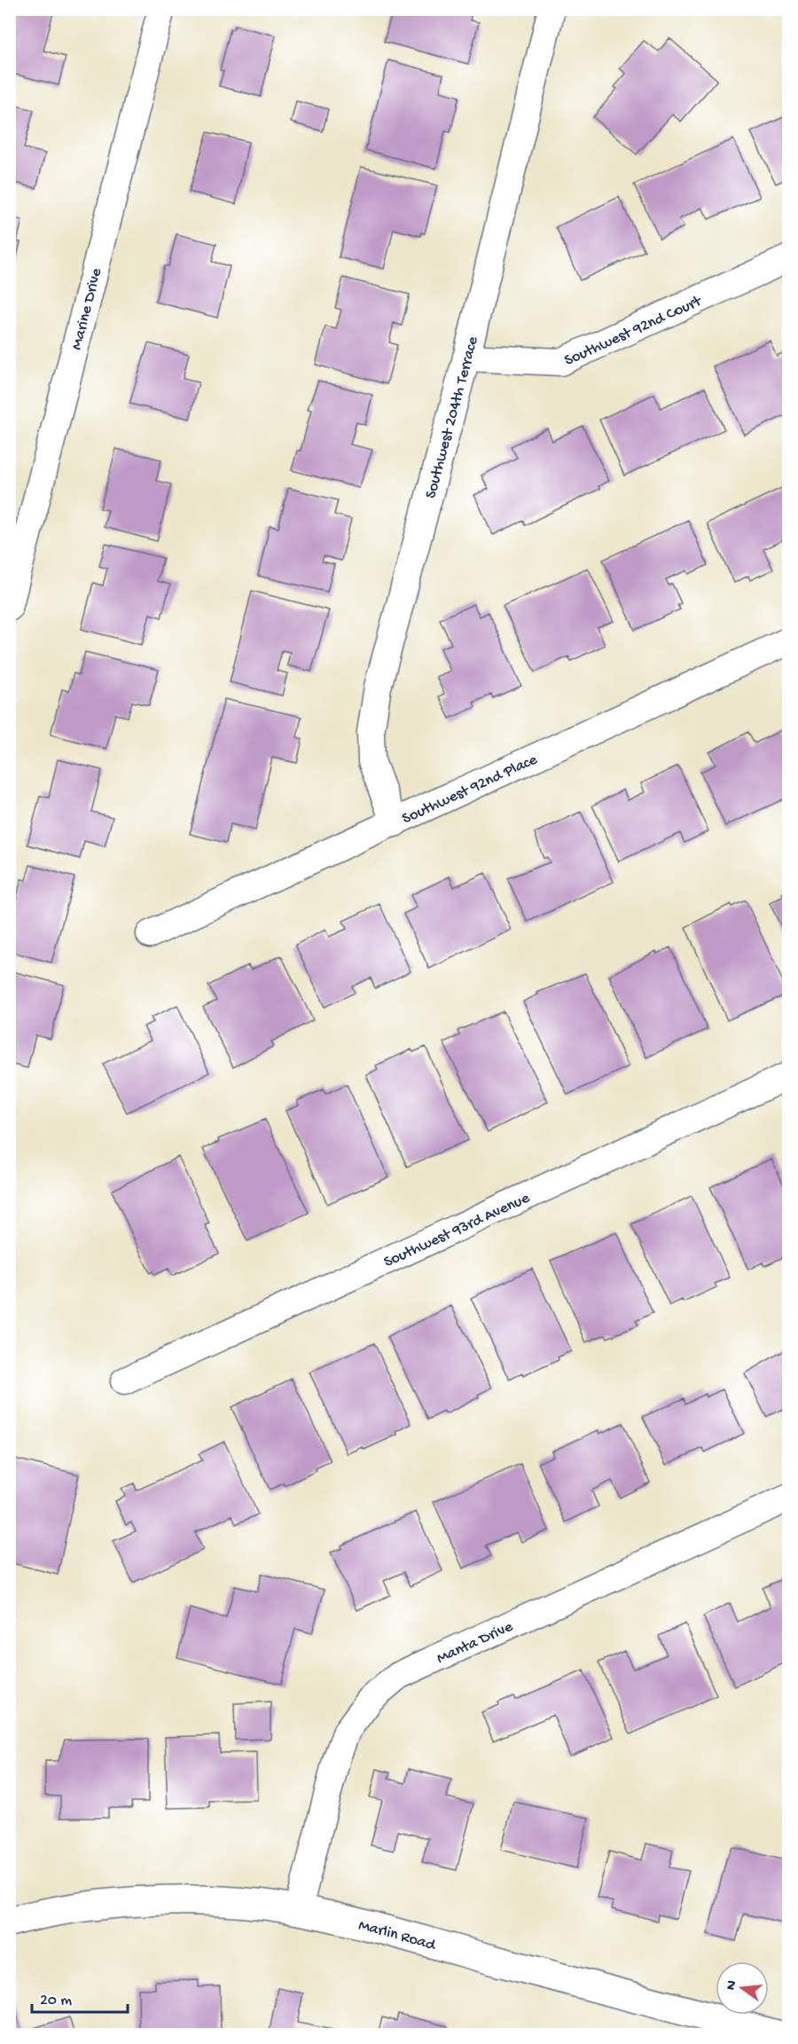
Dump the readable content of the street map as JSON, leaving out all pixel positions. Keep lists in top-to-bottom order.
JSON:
{
  "streets": {
    "street": [
      "Marine Drive",
      "Southwest 92nd Court",
      "Southwest 204th Terrace",
      "Southwest 92nd Place",
      "Southwest 93rd Avenue",
      "Manta Drive",
      "Marlin Road"
    ]
  },
  "crossings": [
    ["Southwest 92nd Court", "Southwest 204th Terrace"],
    ["Southwest 204th Terrace", "Southwest 92nd Place"],
    ["Manta Drive", "Marlin Road"]
  ],
  "scale_bar": "20 m",
  "north": "left"
}
